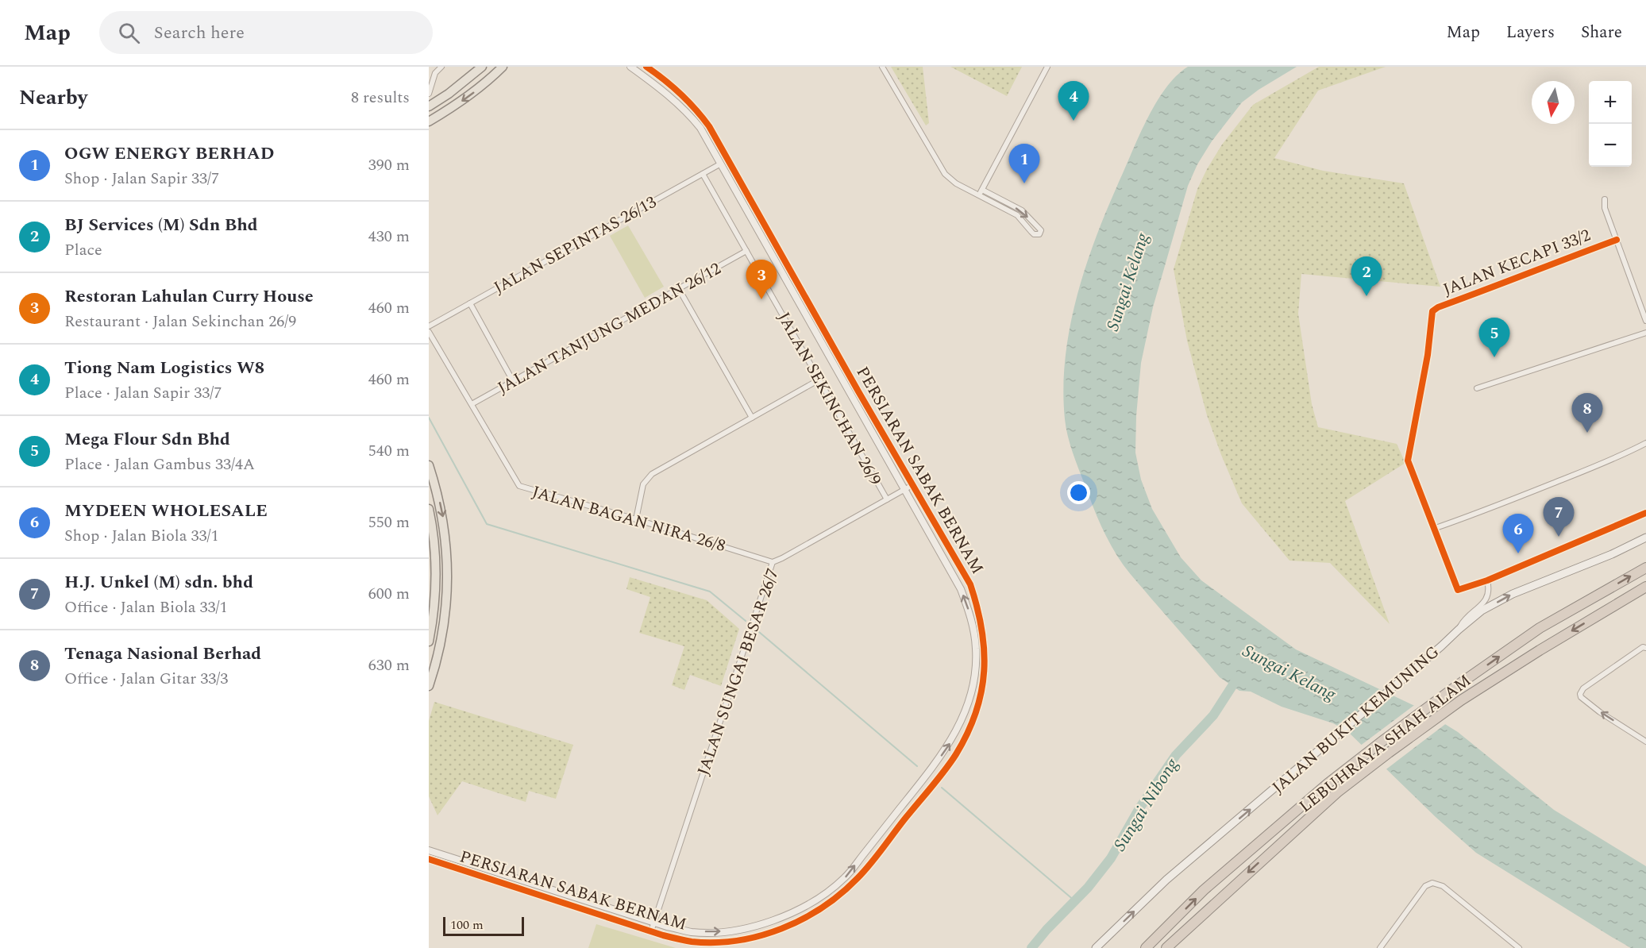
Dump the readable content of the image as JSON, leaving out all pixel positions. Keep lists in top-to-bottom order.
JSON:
{
  "streets": {
    "highway": ["LEBUHRAYA SHAH ALAM"],
    "main road": ["JALAN BUKIT KEMUNING"],
    "street": [
      "JALAN SEPINTAS 26/13",
      "JALAN KECAPI 33/2",
      "JALAN TANJUNG MEDAN 26/12",
      "JALAN SEKINCHAN 26/9",
      "PERSIARAN SABAK BERNAM",
      "JALAN BAGAN NIRA 26/8",
      "JALAN SUNGAI BESAR 26/7"
    ]
  },
  "crossings": [
    ["JALAN SEPINTAS 26/13", "JALAN SEKINCHAN 26/9"],
    ["JALAN SEPINTAS 26/13", "PERSIARAN SABAK BERNAM"],
    ["JALAN TANJUNG MEDAN 26/12", "JALAN SEKINCHAN 26/9"],
    ["JALAN TANJUNG MEDAN 26/12", "JALAN BAGAN NIRA 26/8"],
    ["JALAN SEKINCHAN 26/9", "JALAN SUNGAI BESAR 26/7"],
    ["PERSIARAN SABAK BERNAM", "JALAN SUNGAI BESAR 26/7"],
    ["JALAN BAGAN NIRA 26/8", "JALAN SUNGAI BESAR 26/7"]
  ],
  "one_way": ["JALAN BUKIT KEMUNING"],
  "water": ["Sungai Kelang", "Sungai Nibong"],
  "scale_bar": "100 m",
  "north": "bottom",
  "page": {
    "header": "Map",
    "search": "Search here",
    "nav": ["Map", "Layers", "Share"],
    "heading": ["Nearby", "8 results"],
    "map_buttons": ["+", "−"],
    "pins": [
      "4",
      "1",
      "2",
      "3",
      "5",
      "8",
      "7",
      "6"
    ],
    "list": [
      {
        "mark": "1",
        "name": "OGW ENERGY BERHAD",
        "note": "Shop · Jalan Sapir 33/7",
        "value": "390 m"
      },
      {
        "mark": "2",
        "name": "BJ Services (M) Sdn Bhd",
        "note": "Place",
        "value": "430 m"
      },
      {
        "mark": "3",
        "name": "Restoran Lahulan Curry House",
        "note": "Restaurant · Jalan Sekinchan 26/9",
        "value": "460 m"
      },
      {
        "mark": "4",
        "name": "Tiong Nam Logistics W8",
        "note": "Place · Jalan Sapir 33/7",
        "value": "460 m"
      },
      {
        "mark": "5",
        "name": "Mega Flour Sdn Bhd",
        "note": "Place · Jalan Gambus 33/4A",
        "value": "540 m"
      },
      {
        "mark": "6",
        "name": "MYDEEN WHOLESALE",
        "note": "Shop · Jalan Biola 33/1",
        "value": "550 m"
      },
      {
        "mark": "7",
        "name": "H.J. Unkel (M) sdn. bhd",
        "note": "Office · Jalan Biola 33/1",
        "value": "600 m"
      },
      {
        "mark": "8",
        "name": "Tenaga Nasional Berhad",
        "note": "Office · Jalan Gitar 33/3",
        "value": "630 m"
      }
    ],
    "scale": "100 m"
  }
}
